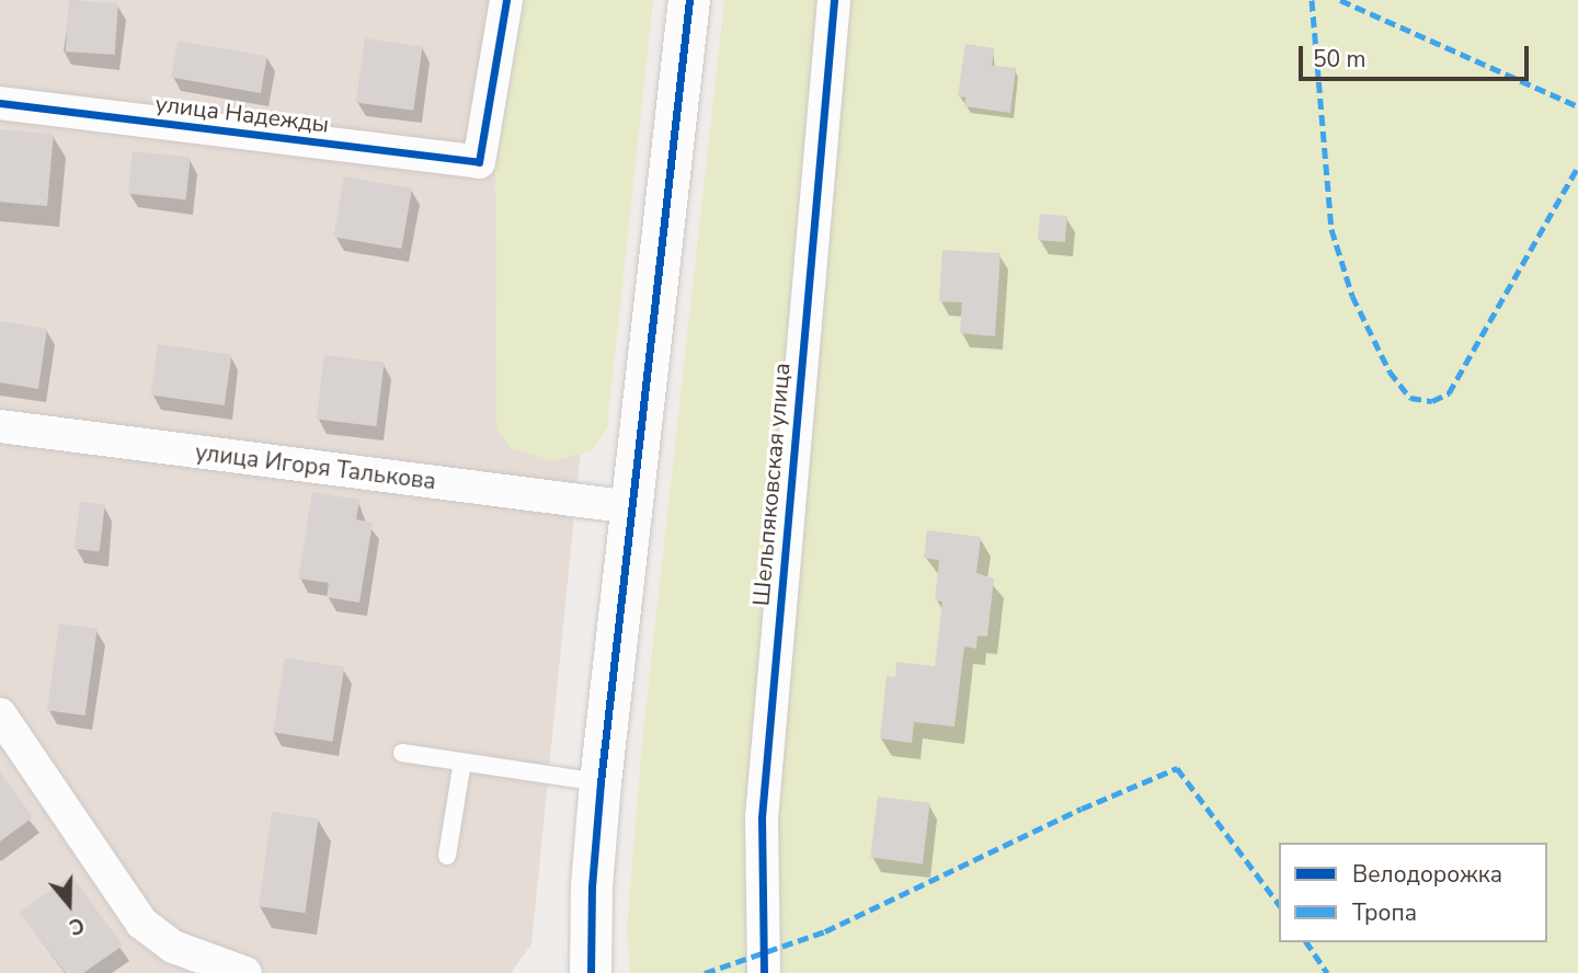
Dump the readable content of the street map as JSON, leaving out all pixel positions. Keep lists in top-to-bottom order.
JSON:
{
  "streets": {
    "street": ["улица Надежды", "улица Игоря Талькова", "Шельпяковская улица"]
  },
  "legend": ["Велодорожка", "Тропа"],
  "scale_bar": "50 m",
  "north": "bottom"
}
